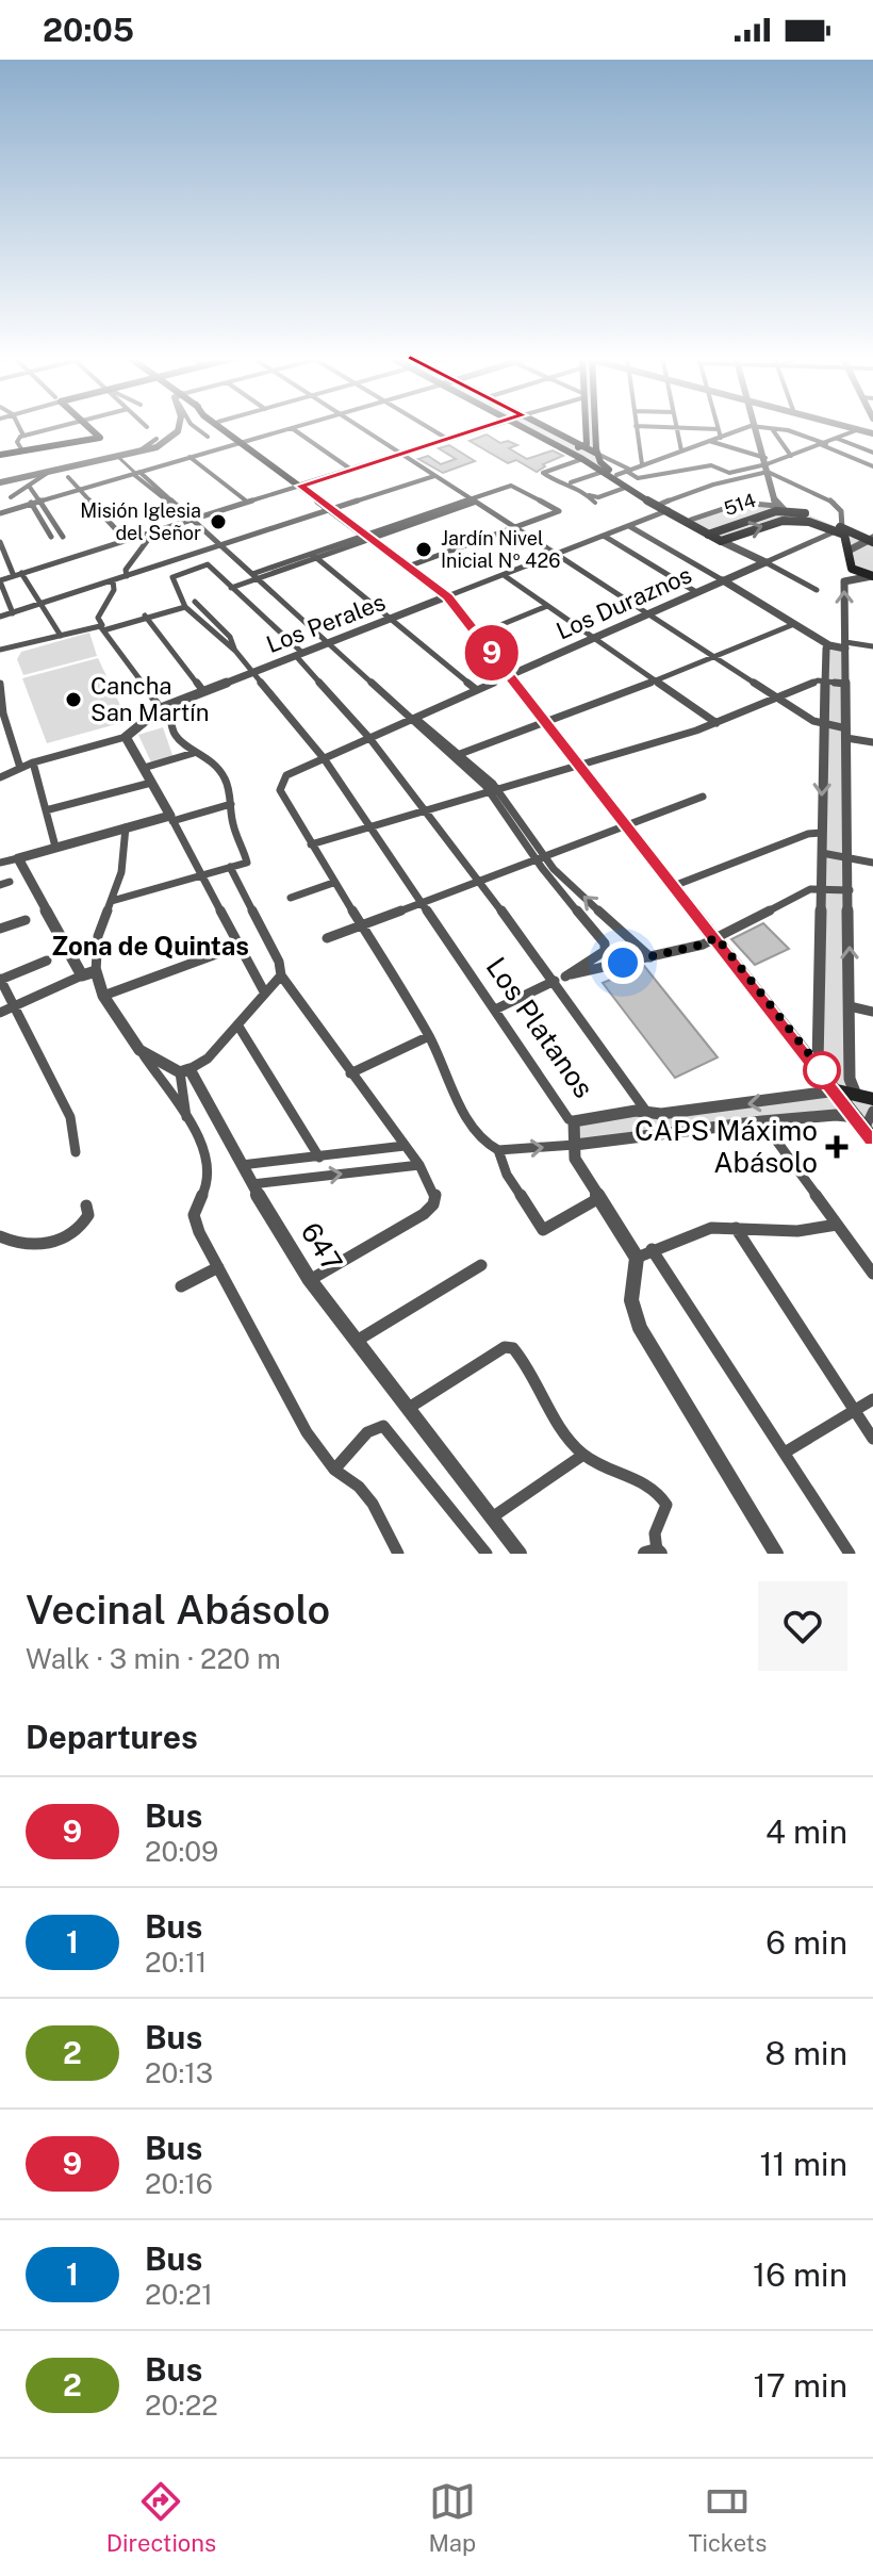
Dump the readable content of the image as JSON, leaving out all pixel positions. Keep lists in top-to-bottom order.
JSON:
{
  "streets": {
    "main road": ["514"],
    "street": [
      "Los Duraznos",
      "Los Perales",
      "Los Platanos",
      "647"
    ]
  },
  "crossings": [
    ["Los Duraznos", "Los Platanos"],
    ["Los Perales", "Los Platanos"]
  ],
  "districts": ["Zona de Quintas"],
  "places": {
    "other": ["Misión Iglesia del Señor", "Jardín Nivel Inicial Nº 426", "Cancha San Martín"],
    "health": ["CAPS Máximo Abásolo"]
  },
  "lines": ["bus line 9"],
  "page": {
    "status": "20:05",
    "on_map": "9",
    "heading": [
      ["Vecinal Abásolo", "Walk · 3 min · 220 m"],
      "Departures"
    ],
    "list": [
      {
        "mark": "9",
        "name": "Bus",
        "note": "20:09",
        "value": "4 min"
      },
      {
        "mark": "1",
        "name": "Bus",
        "note": "20:11",
        "value": "6 min"
      },
      {
        "mark": "2",
        "name": "Bus",
        "note": "20:13",
        "value": "8 min"
      },
      {
        "mark": "9",
        "name": "Bus",
        "note": "20:16",
        "value": "11 min"
      },
      {
        "mark": "1",
        "name": "Bus",
        "note": "20:21",
        "value": "16 min"
      },
      {
        "mark": "2",
        "name": "Bus",
        "note": "20:22",
        "value": "17 min"
      }
    ],
    "tabs": ["Directions", "Map", "Tickets"]
  }
}
